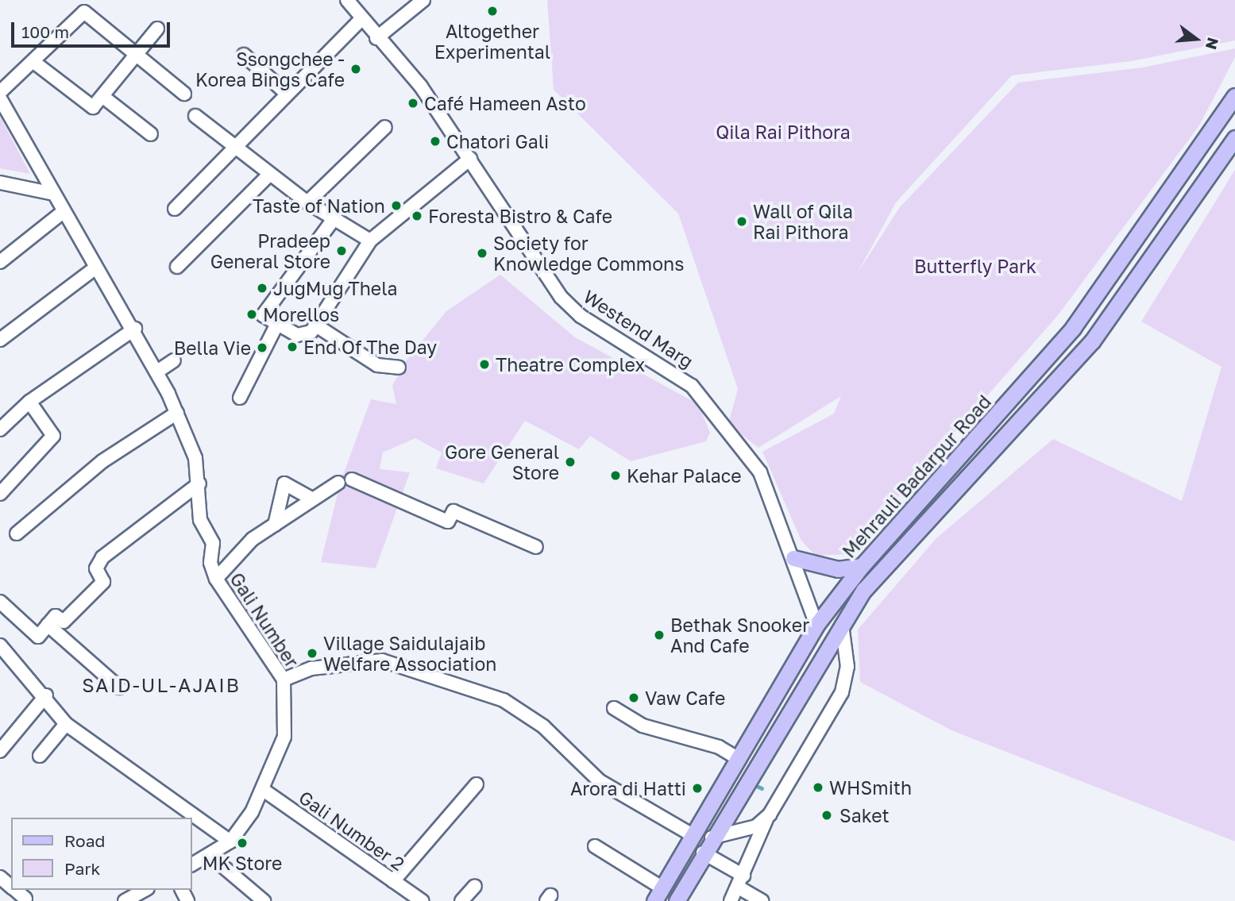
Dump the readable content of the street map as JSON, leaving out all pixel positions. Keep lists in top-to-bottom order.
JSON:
{
  "streets": {
    "main road": ["Mehrauli Badarpur Road"],
    "street": ["Westend Marg", "Gali Number", "Gali Number 2"]
  },
  "crossings": [
    ["Westend Marg", "Mehrauli Badarpur Road"],
    ["Gali Number", "Gali Number 2"]
  ],
  "districts": ["SAID-UL-AJAIB"],
  "parks": ["Qila Rai Pithora", "Butterfly Park"],
  "places": [
    "Altogether Experimental",
    "Ssongchee - Korea Bings Cafe",
    "Café Hameen Asto",
    "Chatori Gali",
    "Taste of Nation",
    "Foresta Bistro & Cafe",
    "Wall of Qila Rai Pithora",
    "Pradeep General Store",
    "Society for Knowledge Commons",
    "JugMug Thela",
    "Morellos",
    "End Of The Day",
    "Bella Vie",
    "Theatre Complex",
    "Gore General Store",
    "Kehar Palace",
    "Bethak Snooker And Cafe",
    "Village Saidulajaib Welfare Association",
    "Vaw Cafe",
    "WHSmith",
    "Arora di Hatti",
    "Saket",
    "MK Store"
  ],
  "legend": ["Road", "Park"],
  "scale_bar": "100 m",
  "north": "right"
}
